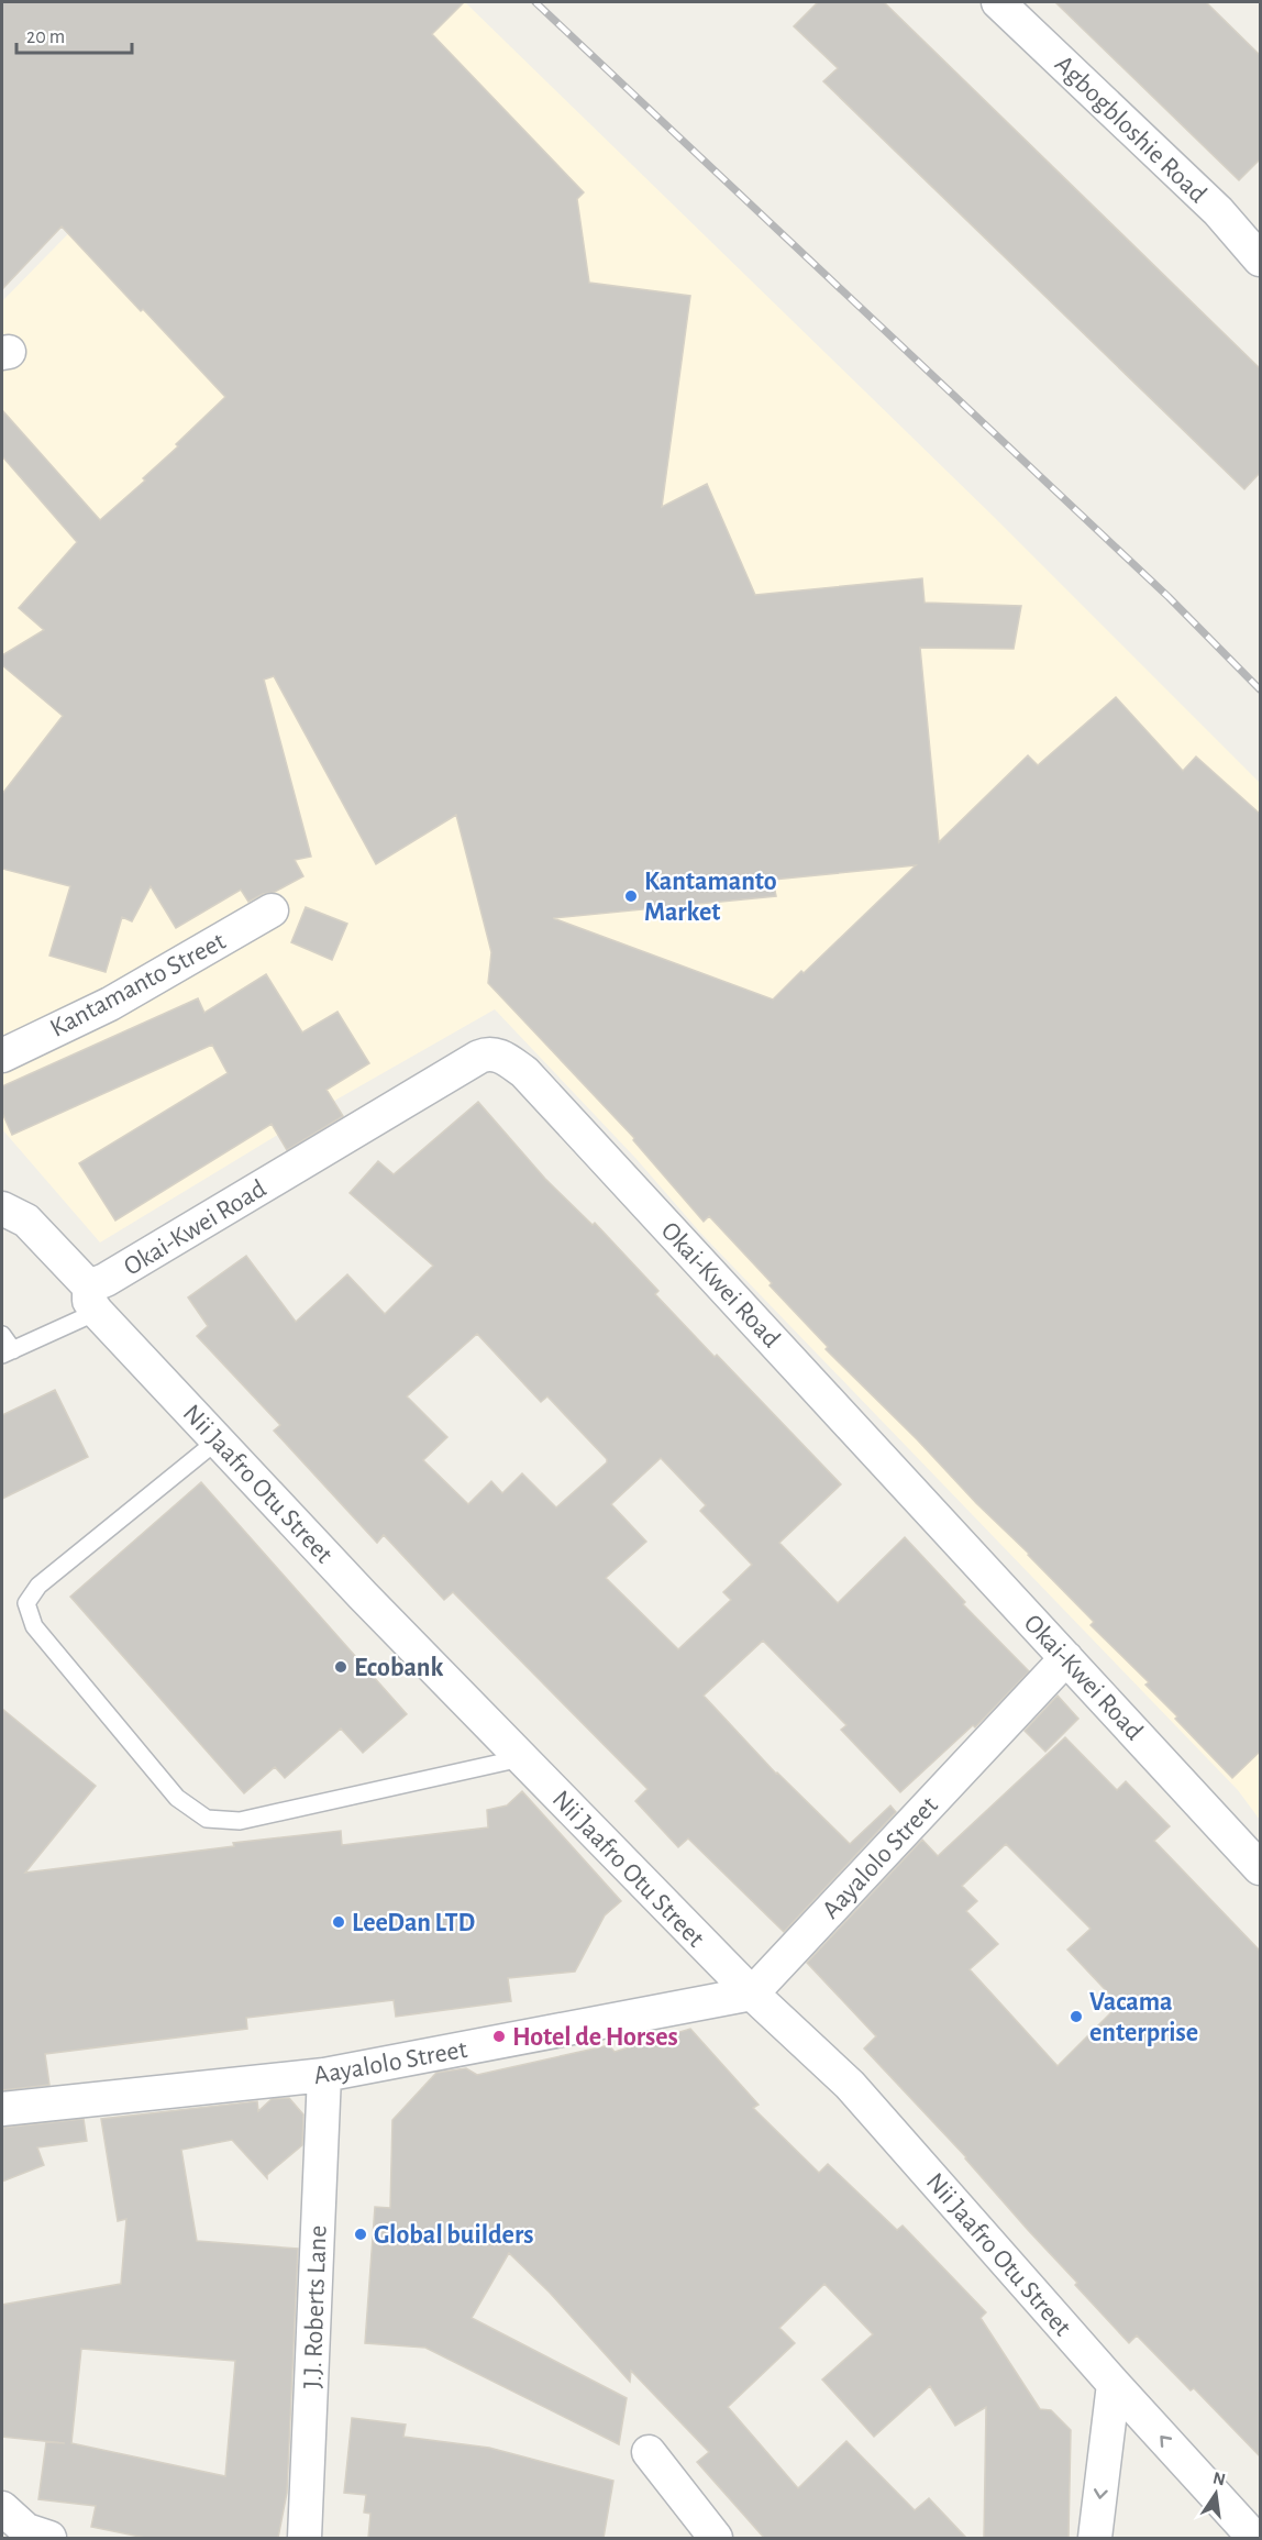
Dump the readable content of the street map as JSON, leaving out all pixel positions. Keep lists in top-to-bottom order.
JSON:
{
  "streets": {
    "street": [
      "Agbogbloshie Road",
      "Kantamanto Street",
      "Okai-Kwei Road",
      "Nii Jaafro Otu Street",
      "Aayalolo Street",
      "J.J. Roberts Lane"
    ]
  },
  "crossings": [
    ["Okai-Kwei Road", "Nii Jaafro Otu Street"],
    ["Okai-Kwei Road", "Aayalolo Street"],
    ["Nii Jaafro Otu Street", "Aayalolo Street"],
    ["Aayalolo Street", "J.J. Roberts Lane"]
  ],
  "places": [
    "Kantamanto Market",
    "Ecobank",
    "LeeDan LTD",
    "Vacama enterprise",
    "Hotel de Horses",
    "Global builders"
  ],
  "scale_bar": "20 m",
  "north": "top"
}
